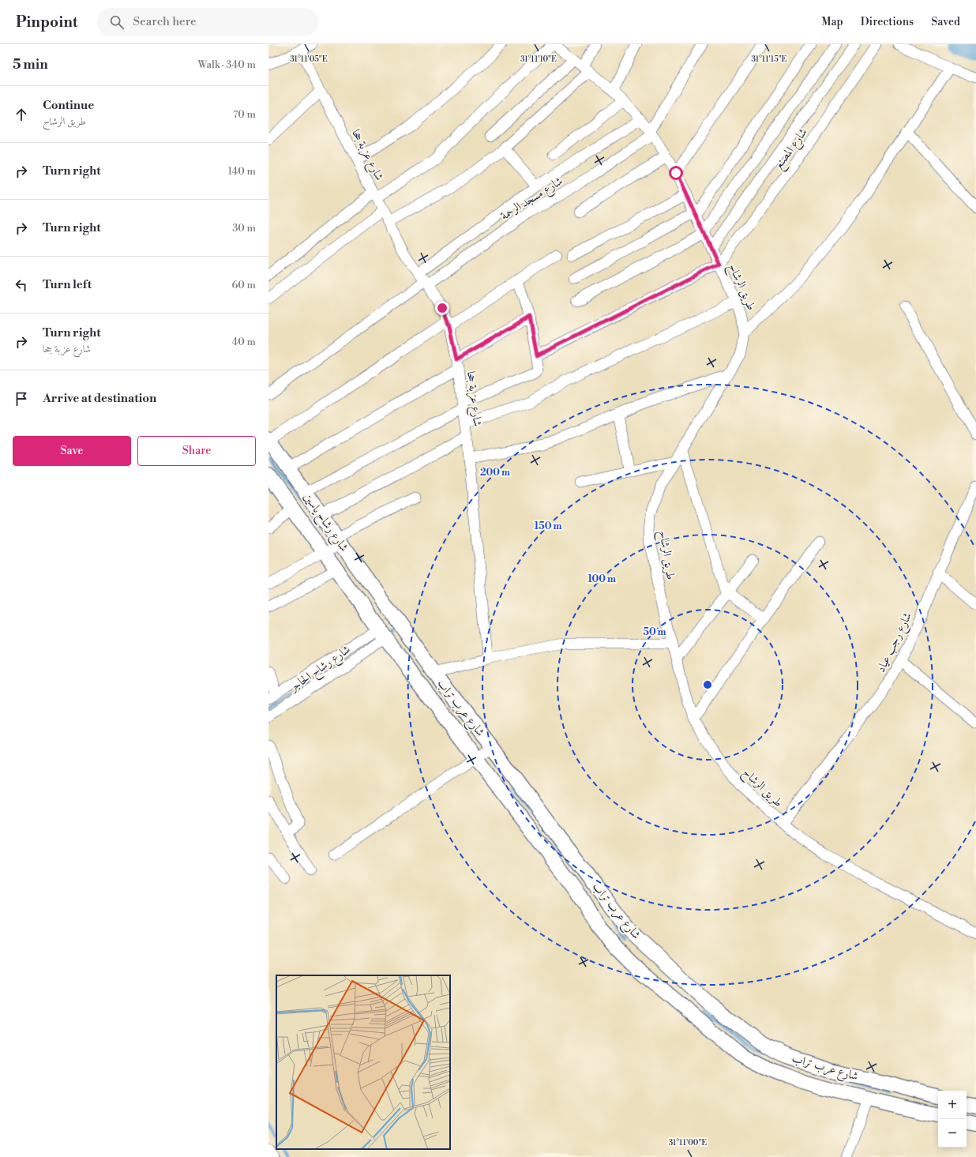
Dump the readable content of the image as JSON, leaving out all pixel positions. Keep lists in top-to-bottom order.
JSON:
{
  "streets": {
    "street": [
      "شارع المصنع",
      "شارع عزبة جحا",
      "شارع مسجد الرحمة",
      "طريق الرشاح",
      "شارع رشاح ياسين",
      "شارع رجب عياد",
      "شارع رشاح الحاجر",
      "شارع عرب تراب"
    ]
  },
  "crossings": [
    ["شارع المصنع", "طريق الرشاح"],
    ["شارع عزبة جحا", "شارع مسجد الرحمة"],
    ["شارع مسجد الرحمة", "طريق الرشاح"],
    ["طريق الرشاح", "شارع رجب عياد"],
    ["شارع رشاح ياسين", "شارع رشاح الحاجر"],
    ["شارع رشاح ياسين", "شارع عرب تراب"],
    ["شارع رشاح الحاجر", "شارع عرب تراب"]
  ],
  "page": {
    "header": "Pinpoint",
    "search": "Search here",
    "nav": ["Map", "Directions", "Saved"],
    "heading": ["5 min", "Walk · 340 m"],
    "list": [
      ["Continue", "طريق الرشاح", "70 m"],
      ["Turn right", "140 m"],
      ["Turn right", "30 m"],
      ["Turn left", "60 m"],
      ["Turn right", "شارع عزبة جحا", "40 m"],
      "Arrive at destination"
    ],
    "buttons": ["Save", "Share"],
    "map_buttons": ["+", "−"]
  },
  "coordinates": [
    "31°11'05\"E",
    "31°11'10\"E",
    "31°11'15\"E",
    "31°11'00\"E"
  ],
  "rings": [
    "200 m",
    "150 m",
    "100 m",
    "50 m"
  ]
}
